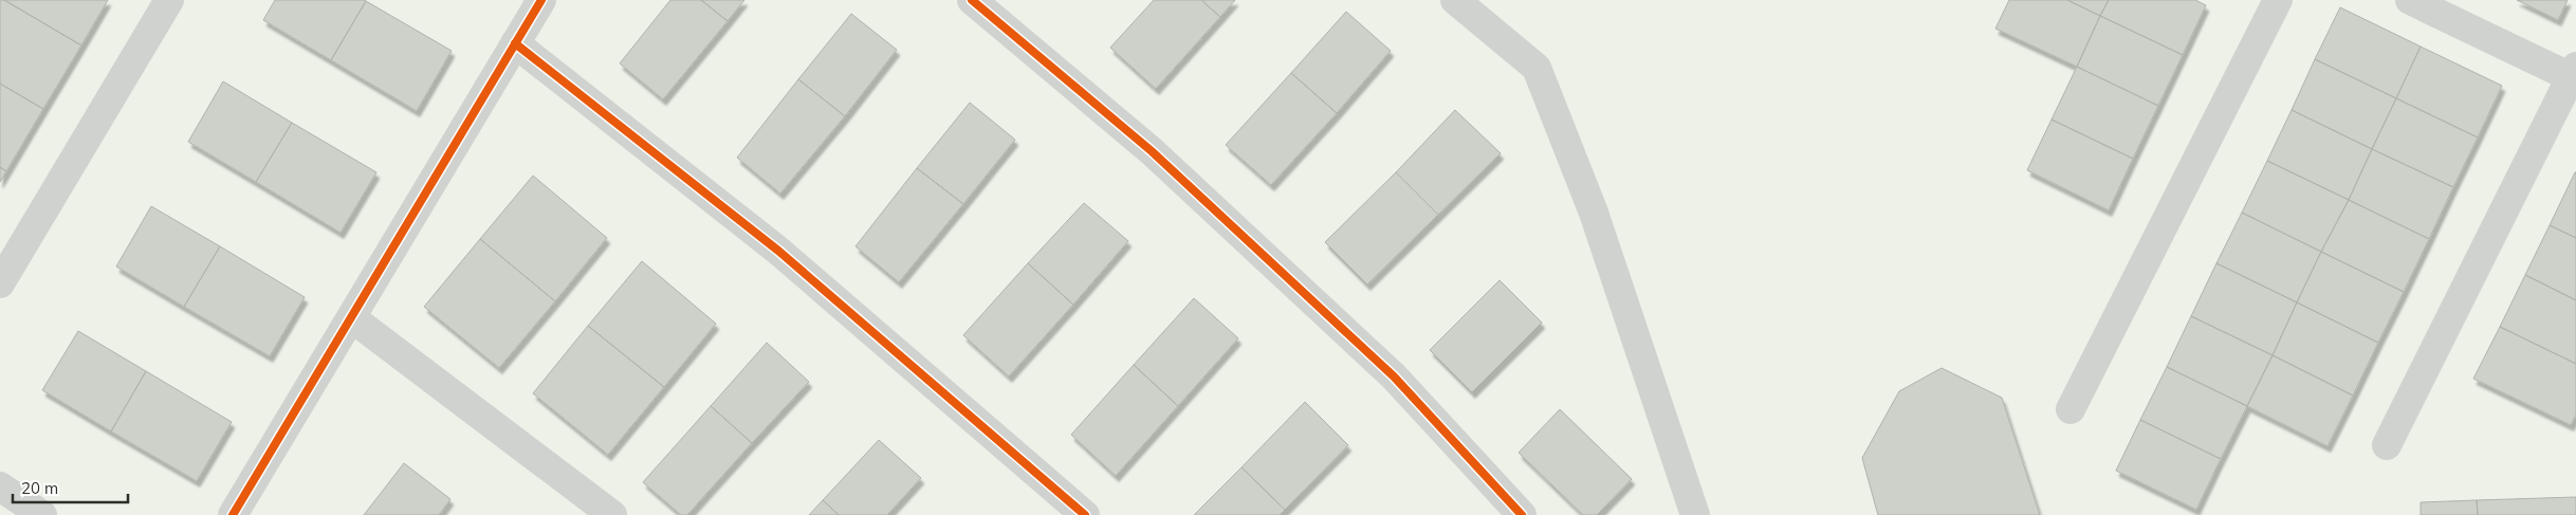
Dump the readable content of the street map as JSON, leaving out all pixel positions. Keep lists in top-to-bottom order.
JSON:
{
  "scale_bar": "20 m"
}
